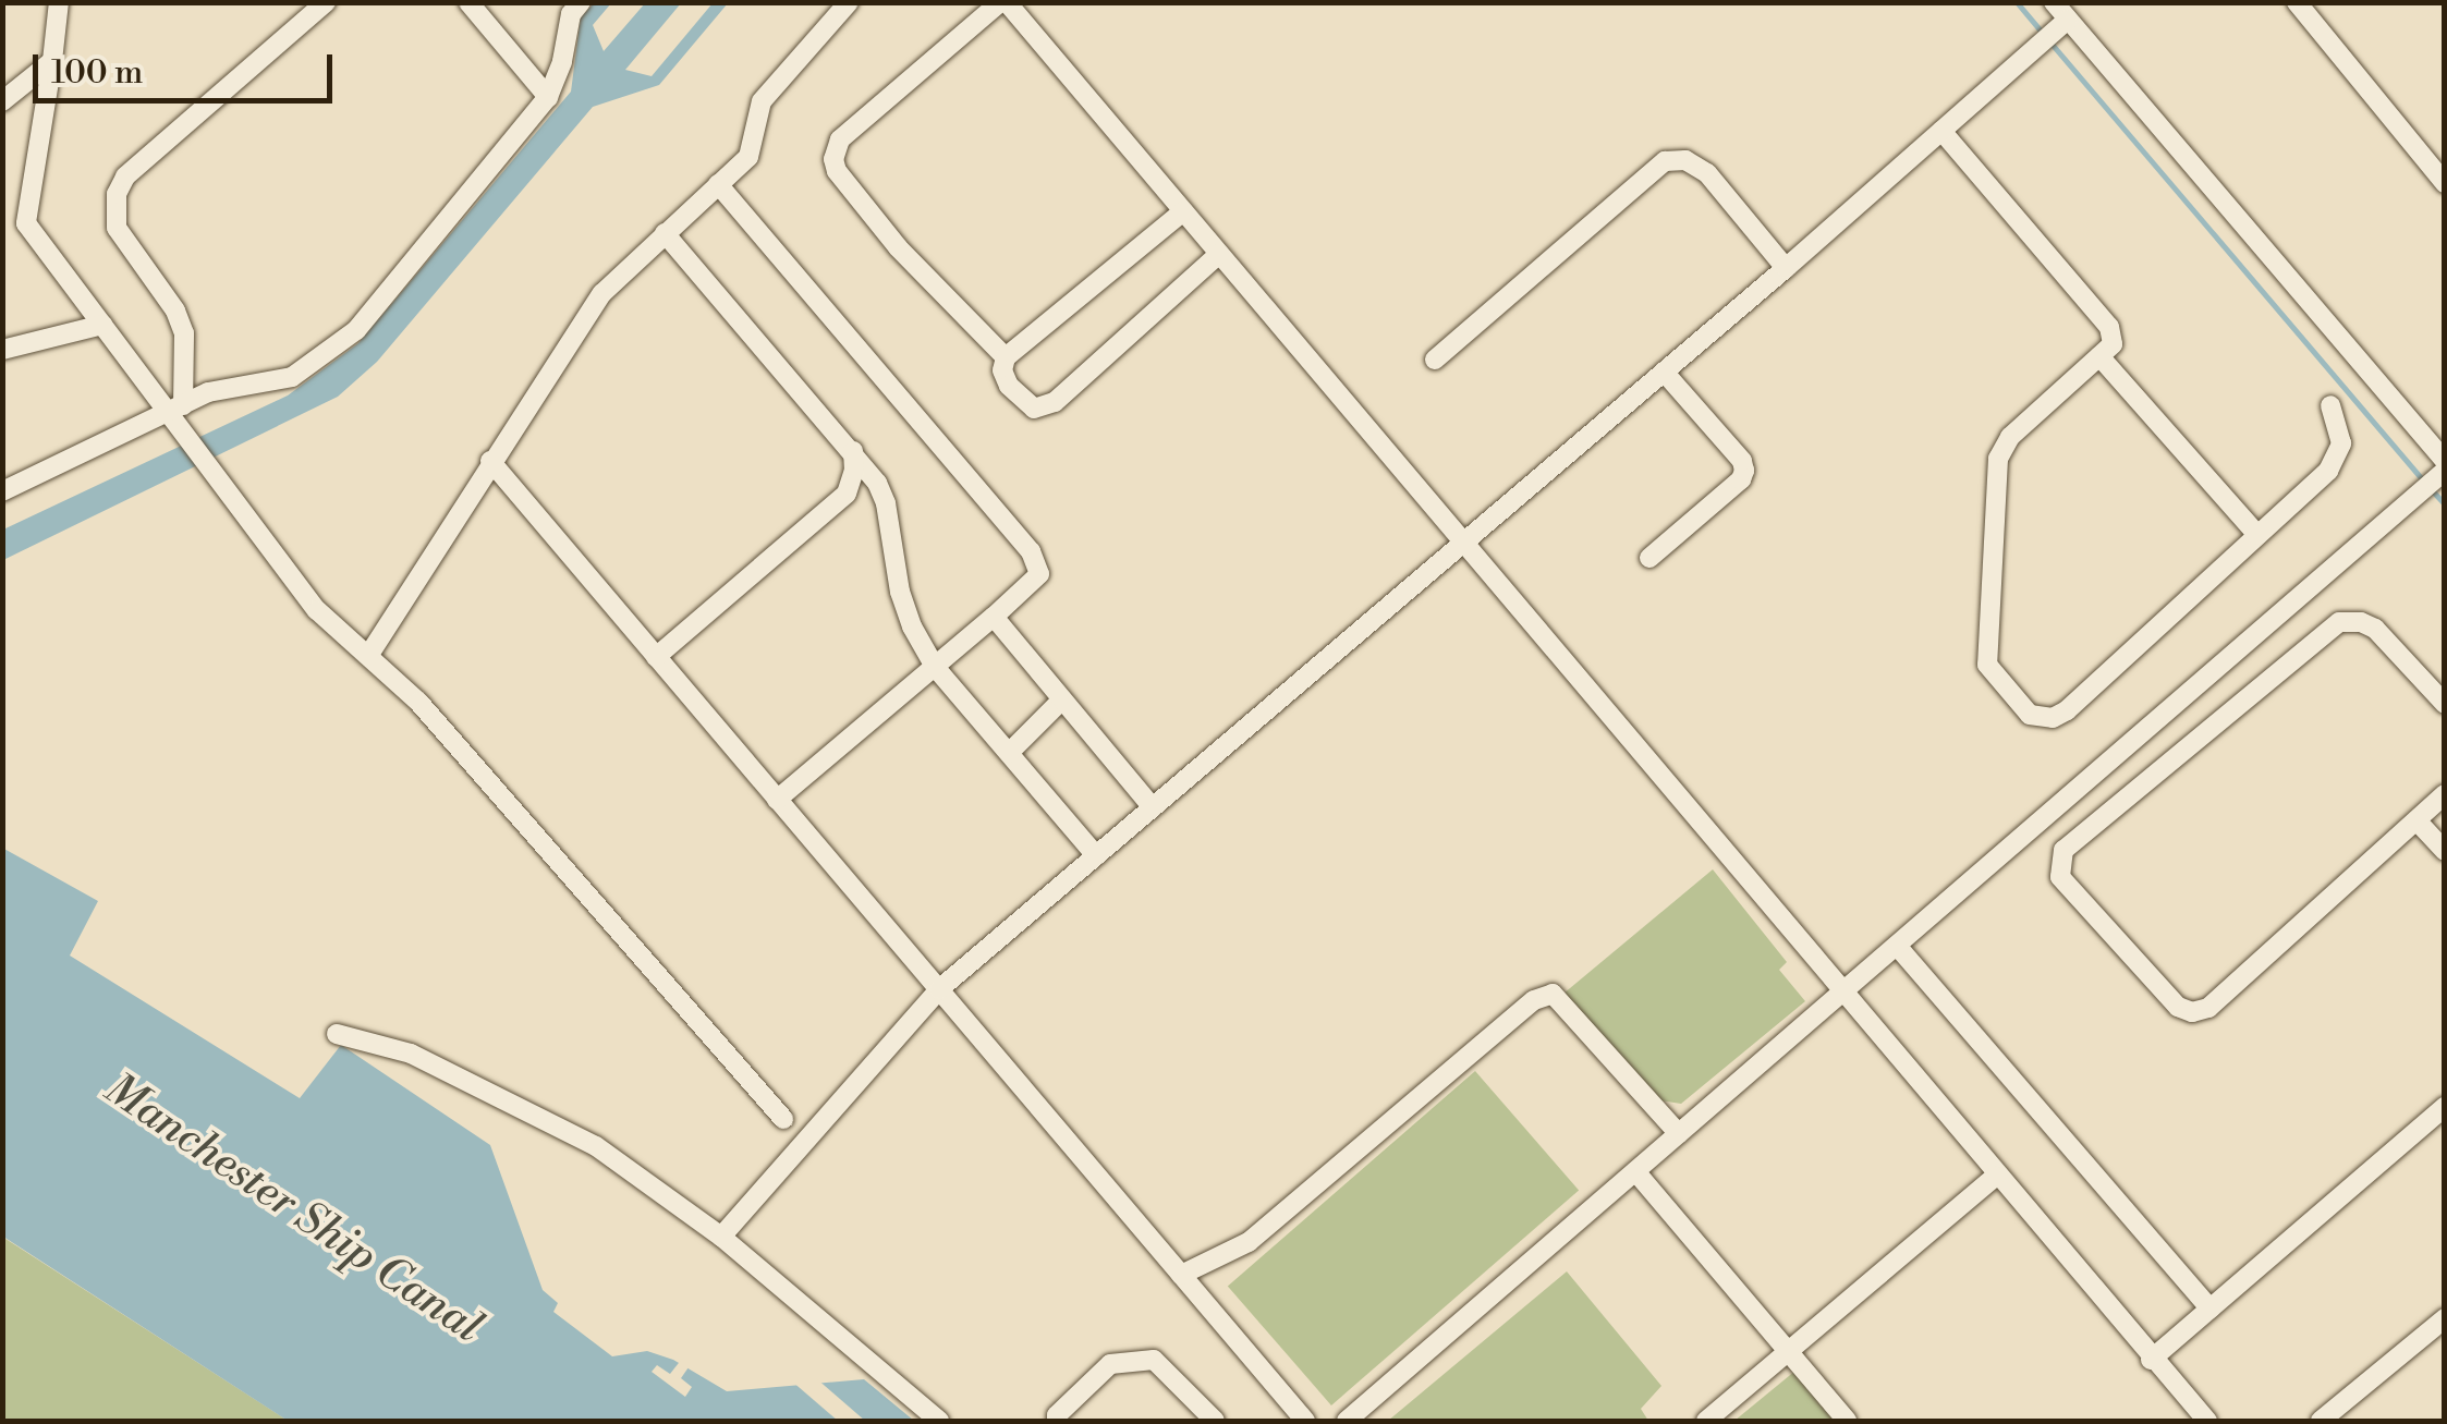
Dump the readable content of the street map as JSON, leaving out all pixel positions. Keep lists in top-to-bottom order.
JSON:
{
  "water": ["Manchester Ship Canal"],
  "scale_bar": "100 m"
}
